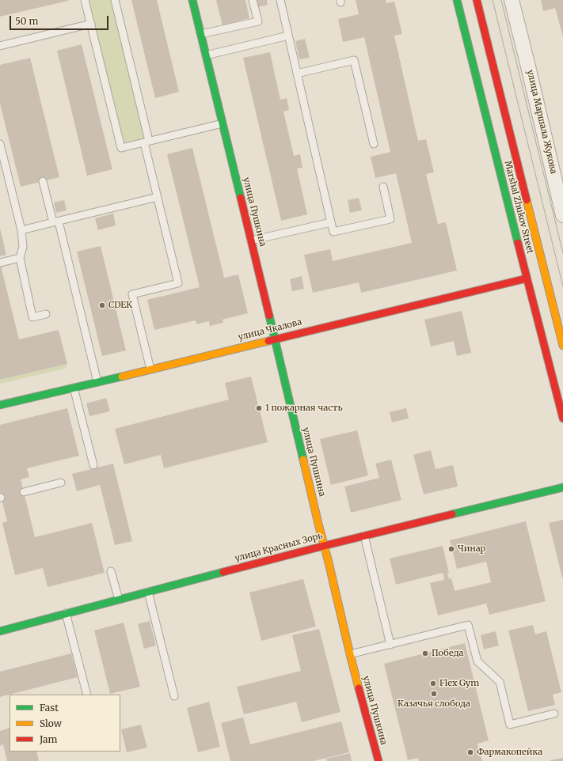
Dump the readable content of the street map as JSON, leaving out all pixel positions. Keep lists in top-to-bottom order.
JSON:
{
  "streets": {
    "main road": [
      "Marshal Zhukov Street",
      "улица Пушкина",
      "улица Чкалова",
      "улица Красных Зорь"
    ],
    "street": ["улица Маршала Жукова"]
  },
  "crossings": [
    ["Marshal Zhukov Street", "улица Чкалова"],
    ["улица Пушкина", "улица Чкалова"],
    ["улица Пушкина", "улица Красных Зорь"]
  ],
  "places": [
    "CDEK",
    "1 пожарная часть",
    "Чинар",
    "Победа",
    "Flex Gym",
    "Казачья слобода",
    "Фармакопейка"
  ],
  "legend": ["Fast", "Slow", "Jam"],
  "scale_bar": "50 m"
}
